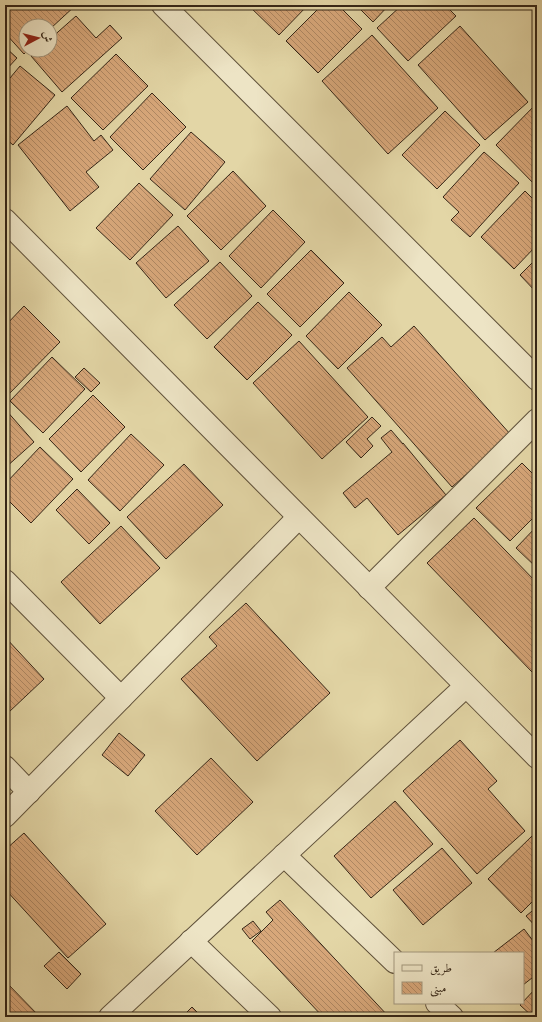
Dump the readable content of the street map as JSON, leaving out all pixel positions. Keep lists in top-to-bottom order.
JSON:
{
  "legend": ["طريق", "مبنى"],
  "north": "right"
}
